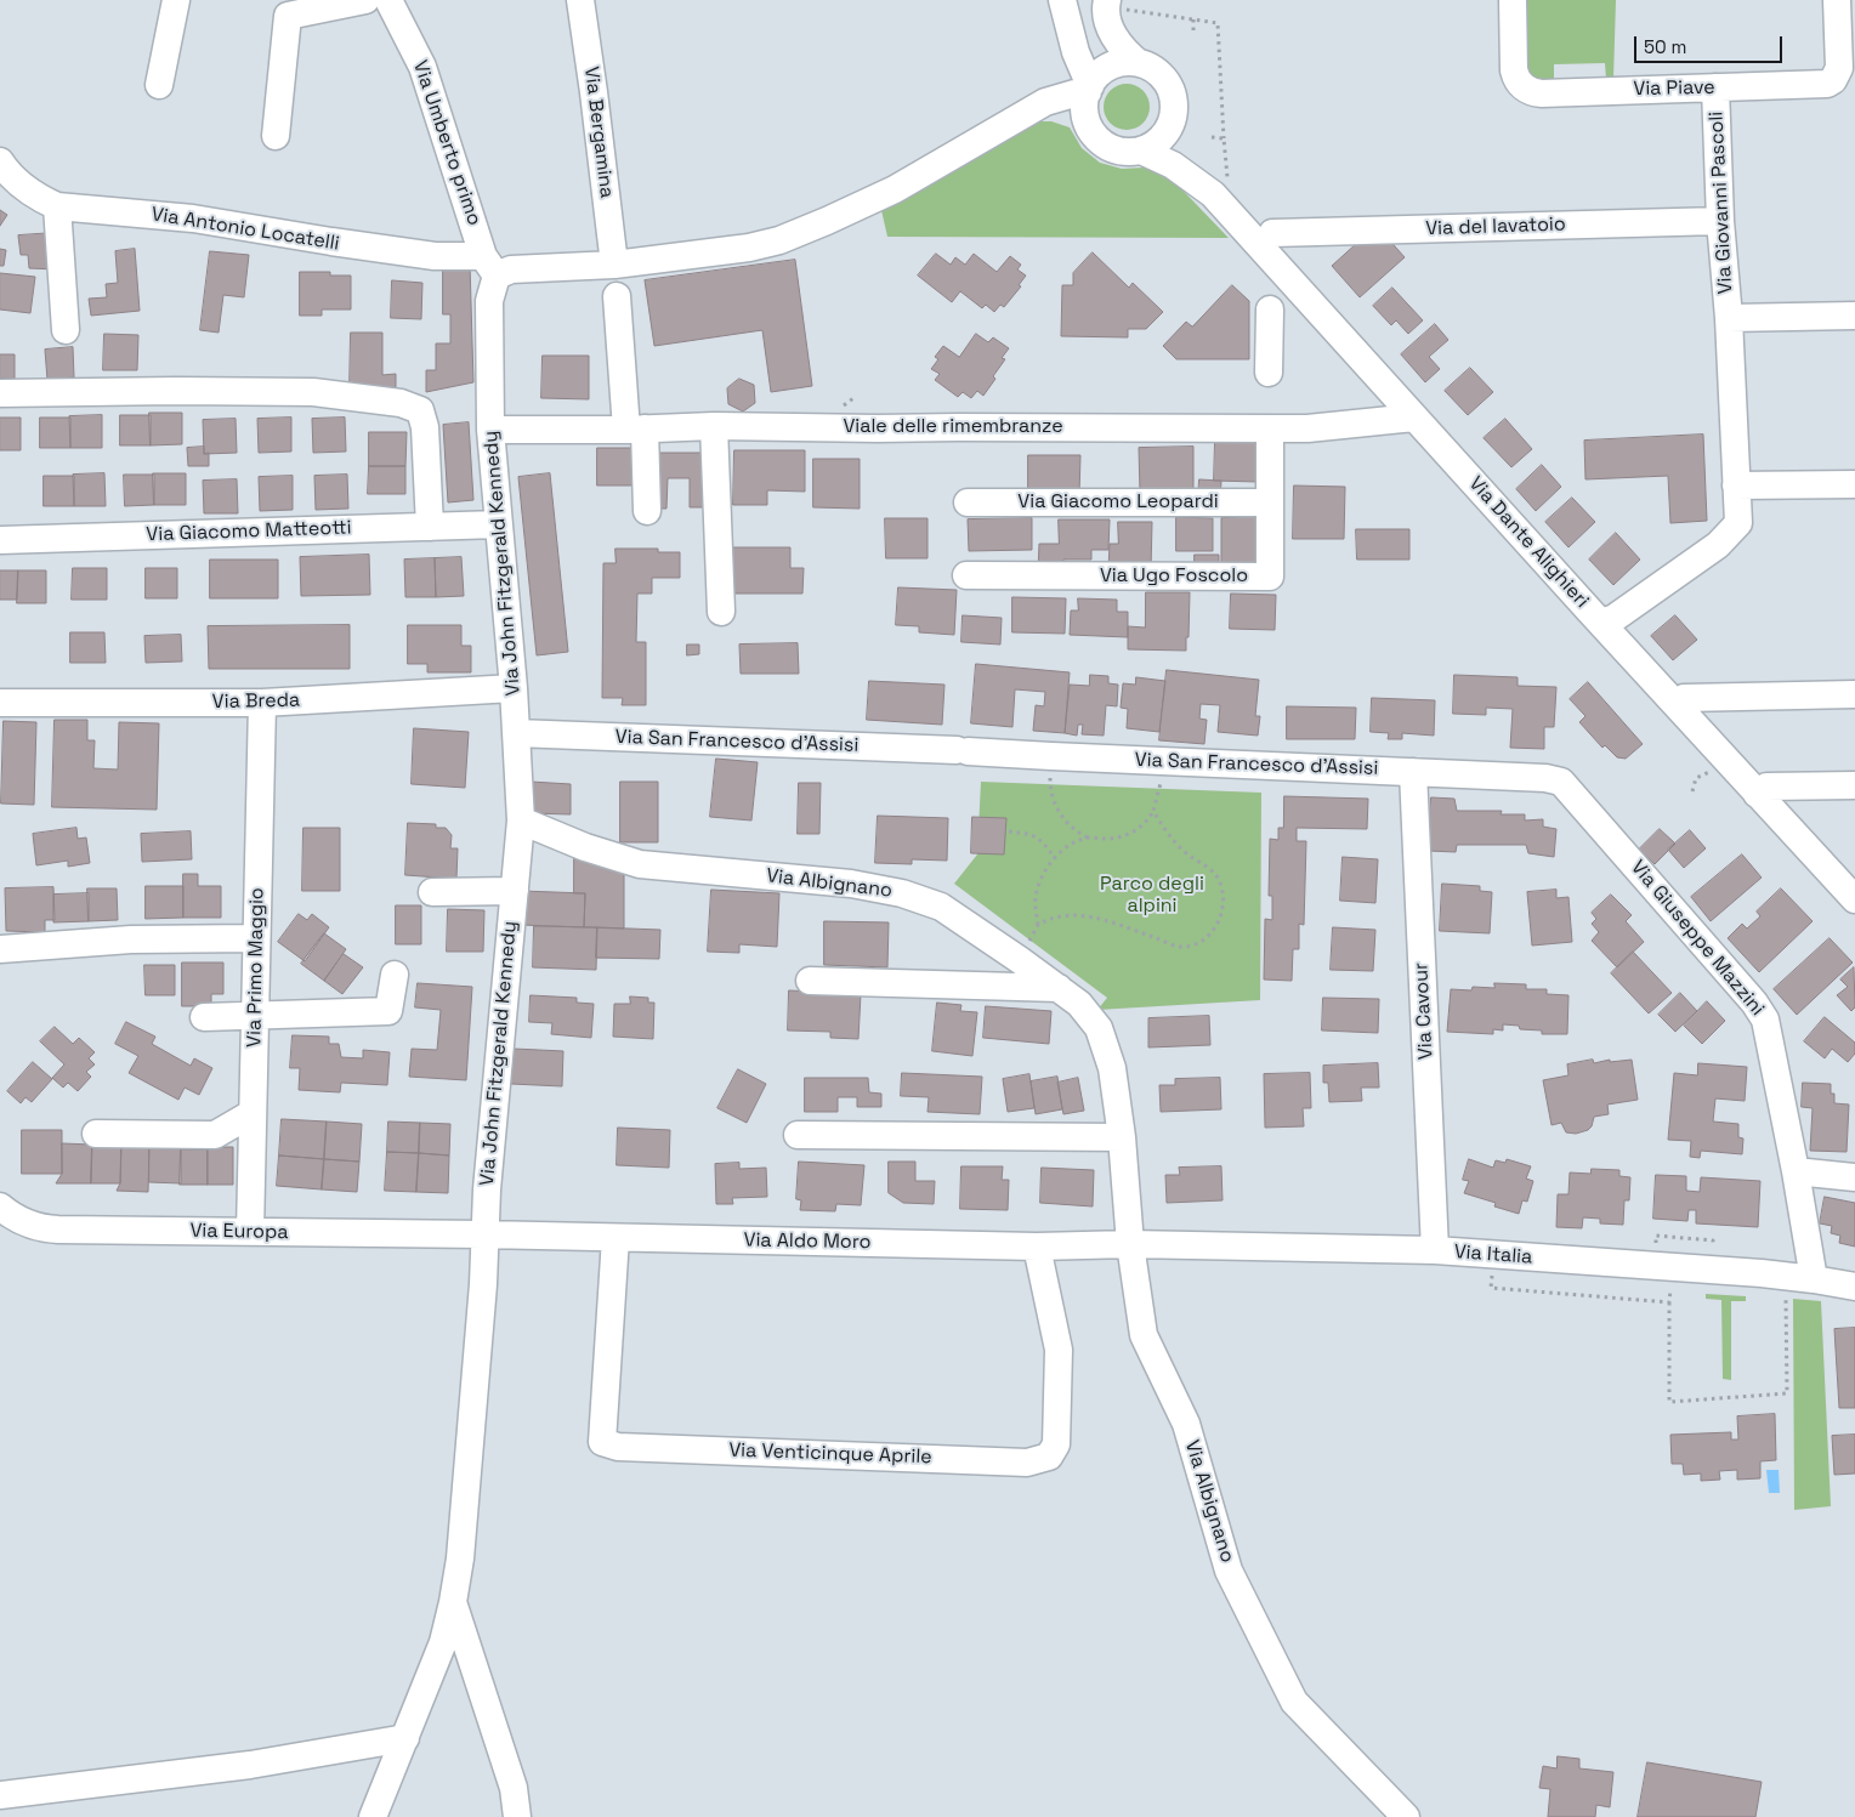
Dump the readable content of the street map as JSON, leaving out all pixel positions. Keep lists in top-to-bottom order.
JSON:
{
  "streets": {
    "street": [
      "Via Piave",
      "Via Bergamina",
      "Via Umberto primo",
      "Via Giovanni Pascoli",
      "Via del lavatoio",
      "Via Antonio Locatelli",
      "Viale delle rimembranze",
      "Via Giacomo Leopardi",
      "Via Giacomo Matteotti",
      "Via Dante Alighieri",
      "Via John Fitzgerald Kennedy",
      "Via Ugo Foscolo",
      "Via Breda",
      "Via San Francesco d'Assisi",
      "Via Albignano",
      "Via Giuseppe Mazzini",
      "Via Primo Maggio",
      "Via Cavour",
      "Via Europa",
      "Via Aldo Moro",
      "Via Italia",
      "Via Venticinque Aprile"
    ]
  },
  "crossings": [
    ["Via Piave", "Via Giovanni Pascoli"],
    ["Via Bergamina", "Via Antonio Locatelli"],
    ["Via Umberto primo", "Via Antonio Locatelli"],
    ["Via Umberto primo", "Via John Fitzgerald Kennedy"],
    ["Via Giovanni Pascoli", "Via del lavatoio"],
    ["Via Giovanni Pascoli", "Via Dante Alighieri"],
    ["Via Antonio Locatelli", "Via Dante Alighieri"],
    ["Via Antonio Locatelli", "Via John Fitzgerald Kennedy"],
    ["Viale delle rimembranze", "Via Dante Alighieri"],
    ["Viale delle rimembranze", "Via John Fitzgerald Kennedy"],
    ["Viale delle rimembranze", "Via Ugo Foscolo"],
    ["Via Giacomo Leopardi", "Via Ugo Foscolo"],
    ["Via Giacomo Matteotti", "Via John Fitzgerald Kennedy"],
    ["Via John Fitzgerald Kennedy", "Via Breda"],
    ["Via John Fitzgerald Kennedy", "Via San Francesco d'Assisi"],
    ["Via John Fitzgerald Kennedy", "Via Albignano"],
    ["Via John Fitzgerald Kennedy", "Via Europa"],
    ["Via John Fitzgerald Kennedy", "Via Aldo Moro"],
    ["Via Breda", "Via Primo Maggio"],
    ["Via San Francesco d'Assisi", "Via Giuseppe Mazzini"],
    ["Via San Francesco d'Assisi", "Via Cavour"],
    ["Via Albignano", "Via Aldo Moro"],
    ["Via Albignano", "Via Italia"],
    ["Via Giuseppe Mazzini", "Via Italia"],
    ["Via Primo Maggio", "Via Europa"],
    ["Via Cavour", "Via Italia"],
    ["Via Europa", "Via Aldo Moro"],
    ["Via Aldo Moro", "Via Italia"],
    ["Via Aldo Moro", "Via Venticinque Aprile"]
  ],
  "parks": ["Parco degli alpini"],
  "scale_bar": "50 m"
}
